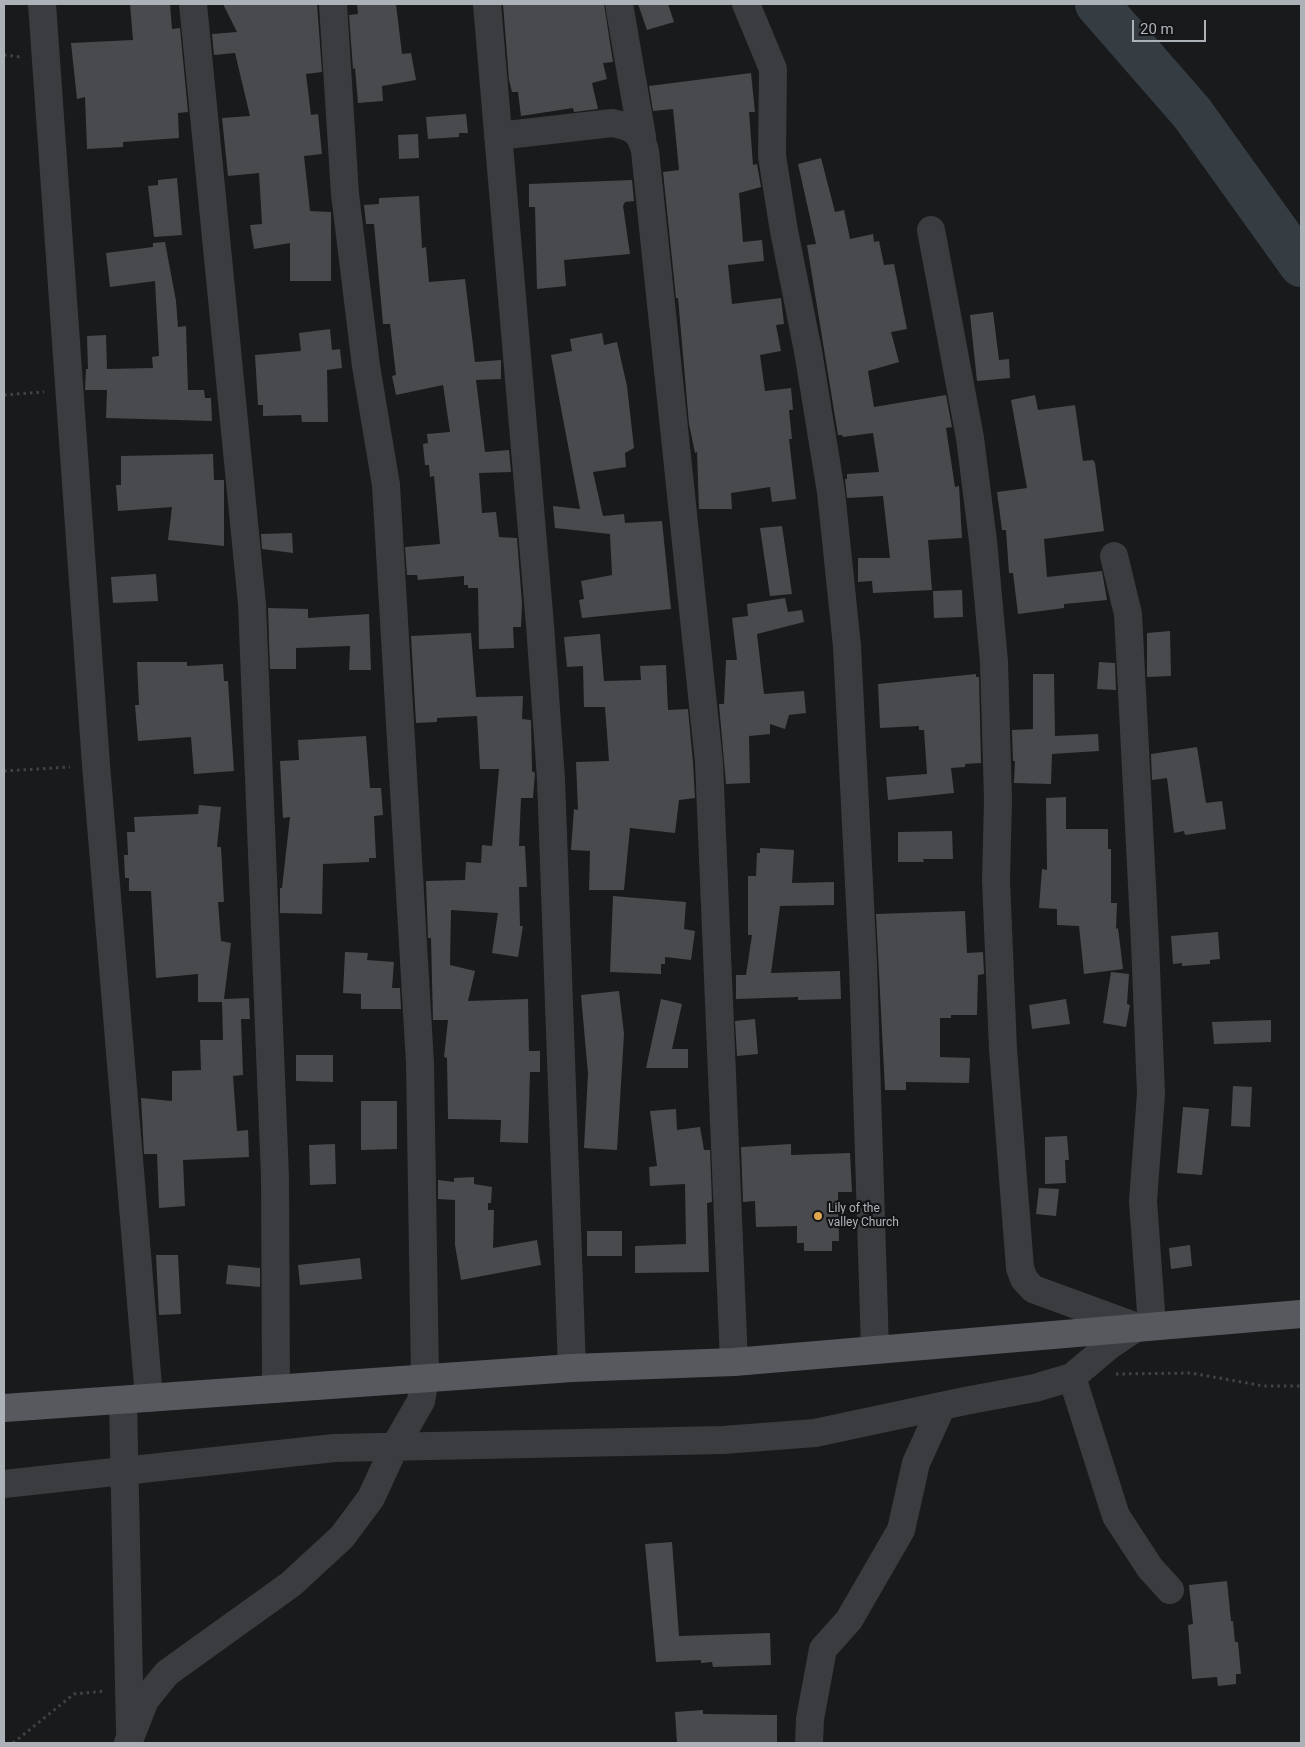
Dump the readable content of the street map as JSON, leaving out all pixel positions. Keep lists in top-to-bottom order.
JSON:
{
  "places": ["Lily of the valley Church"],
  "scale_bar": "20 m"
}
